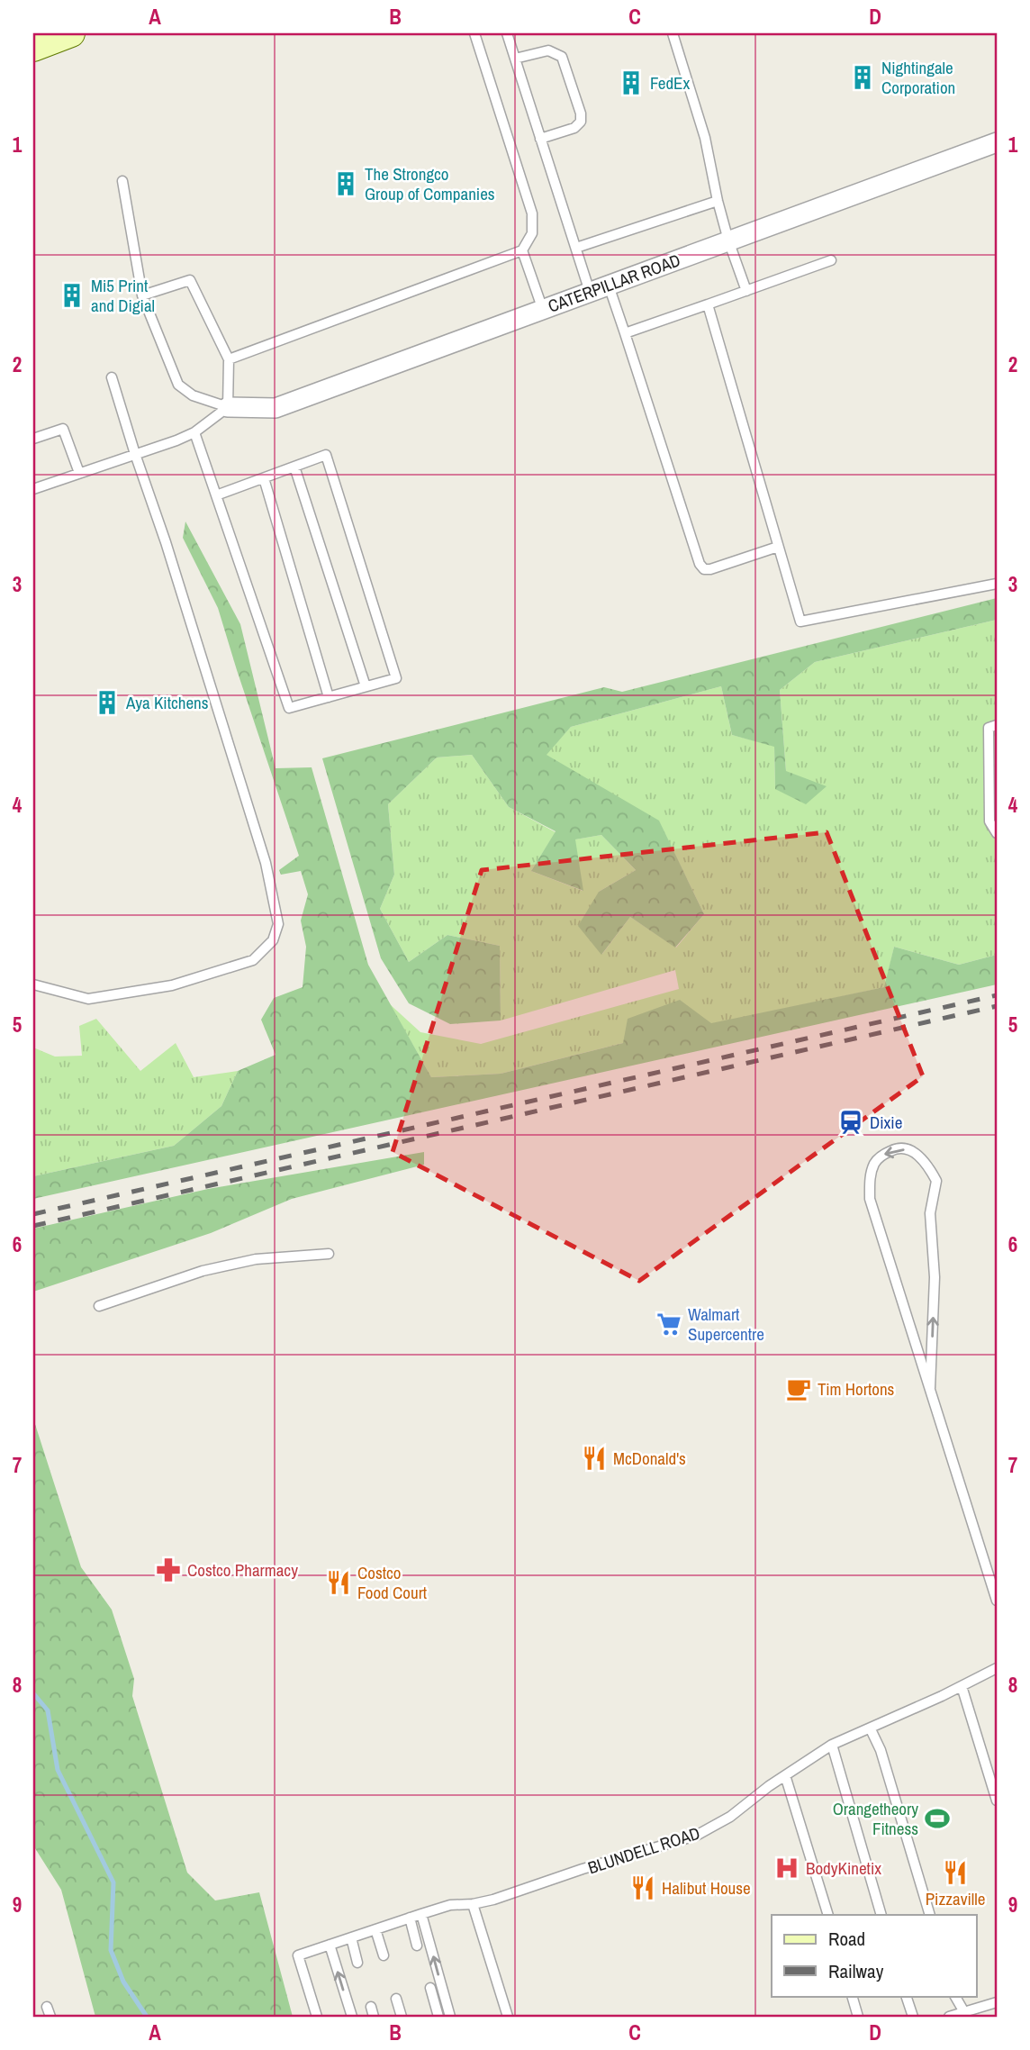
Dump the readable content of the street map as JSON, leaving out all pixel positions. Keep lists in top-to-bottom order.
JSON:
{
  "streets": {
    "street": ["CATERPILLAR ROAD"],
    "lane": ["BLUNDELL ROAD"]
  },
  "places": {
    "building": [
      "Nightingale Corporation",
      "FedEx",
      "The Strongco Group of Companies",
      "Mi5 Print and Digial",
      "Aya Kitchens"
    ],
    "station": ["Dixie"],
    "supermarket": ["Walmart Supercentre"],
    "cafe": ["Tim Hortons"],
    "restaurant": [
      "McDonald's",
      "Costco Food Court",
      "Pizzaville",
      "Halibut House"
    ],
    "pharmacy": ["Costco Pharmacy"],
    "sports": ["Orangetheory Fitness"],
    "hospital": ["BodyKinetix"]
  },
  "legend": ["Road", "Railway"],
  "grid": {
    "columns": [
      "A",
      "B",
      "C",
      "D"
    ],
    "rows": [
      "1",
      "2",
      "3",
      "4",
      "5",
      "6",
      "7",
      "8",
      "9"
    ]
  }
}
